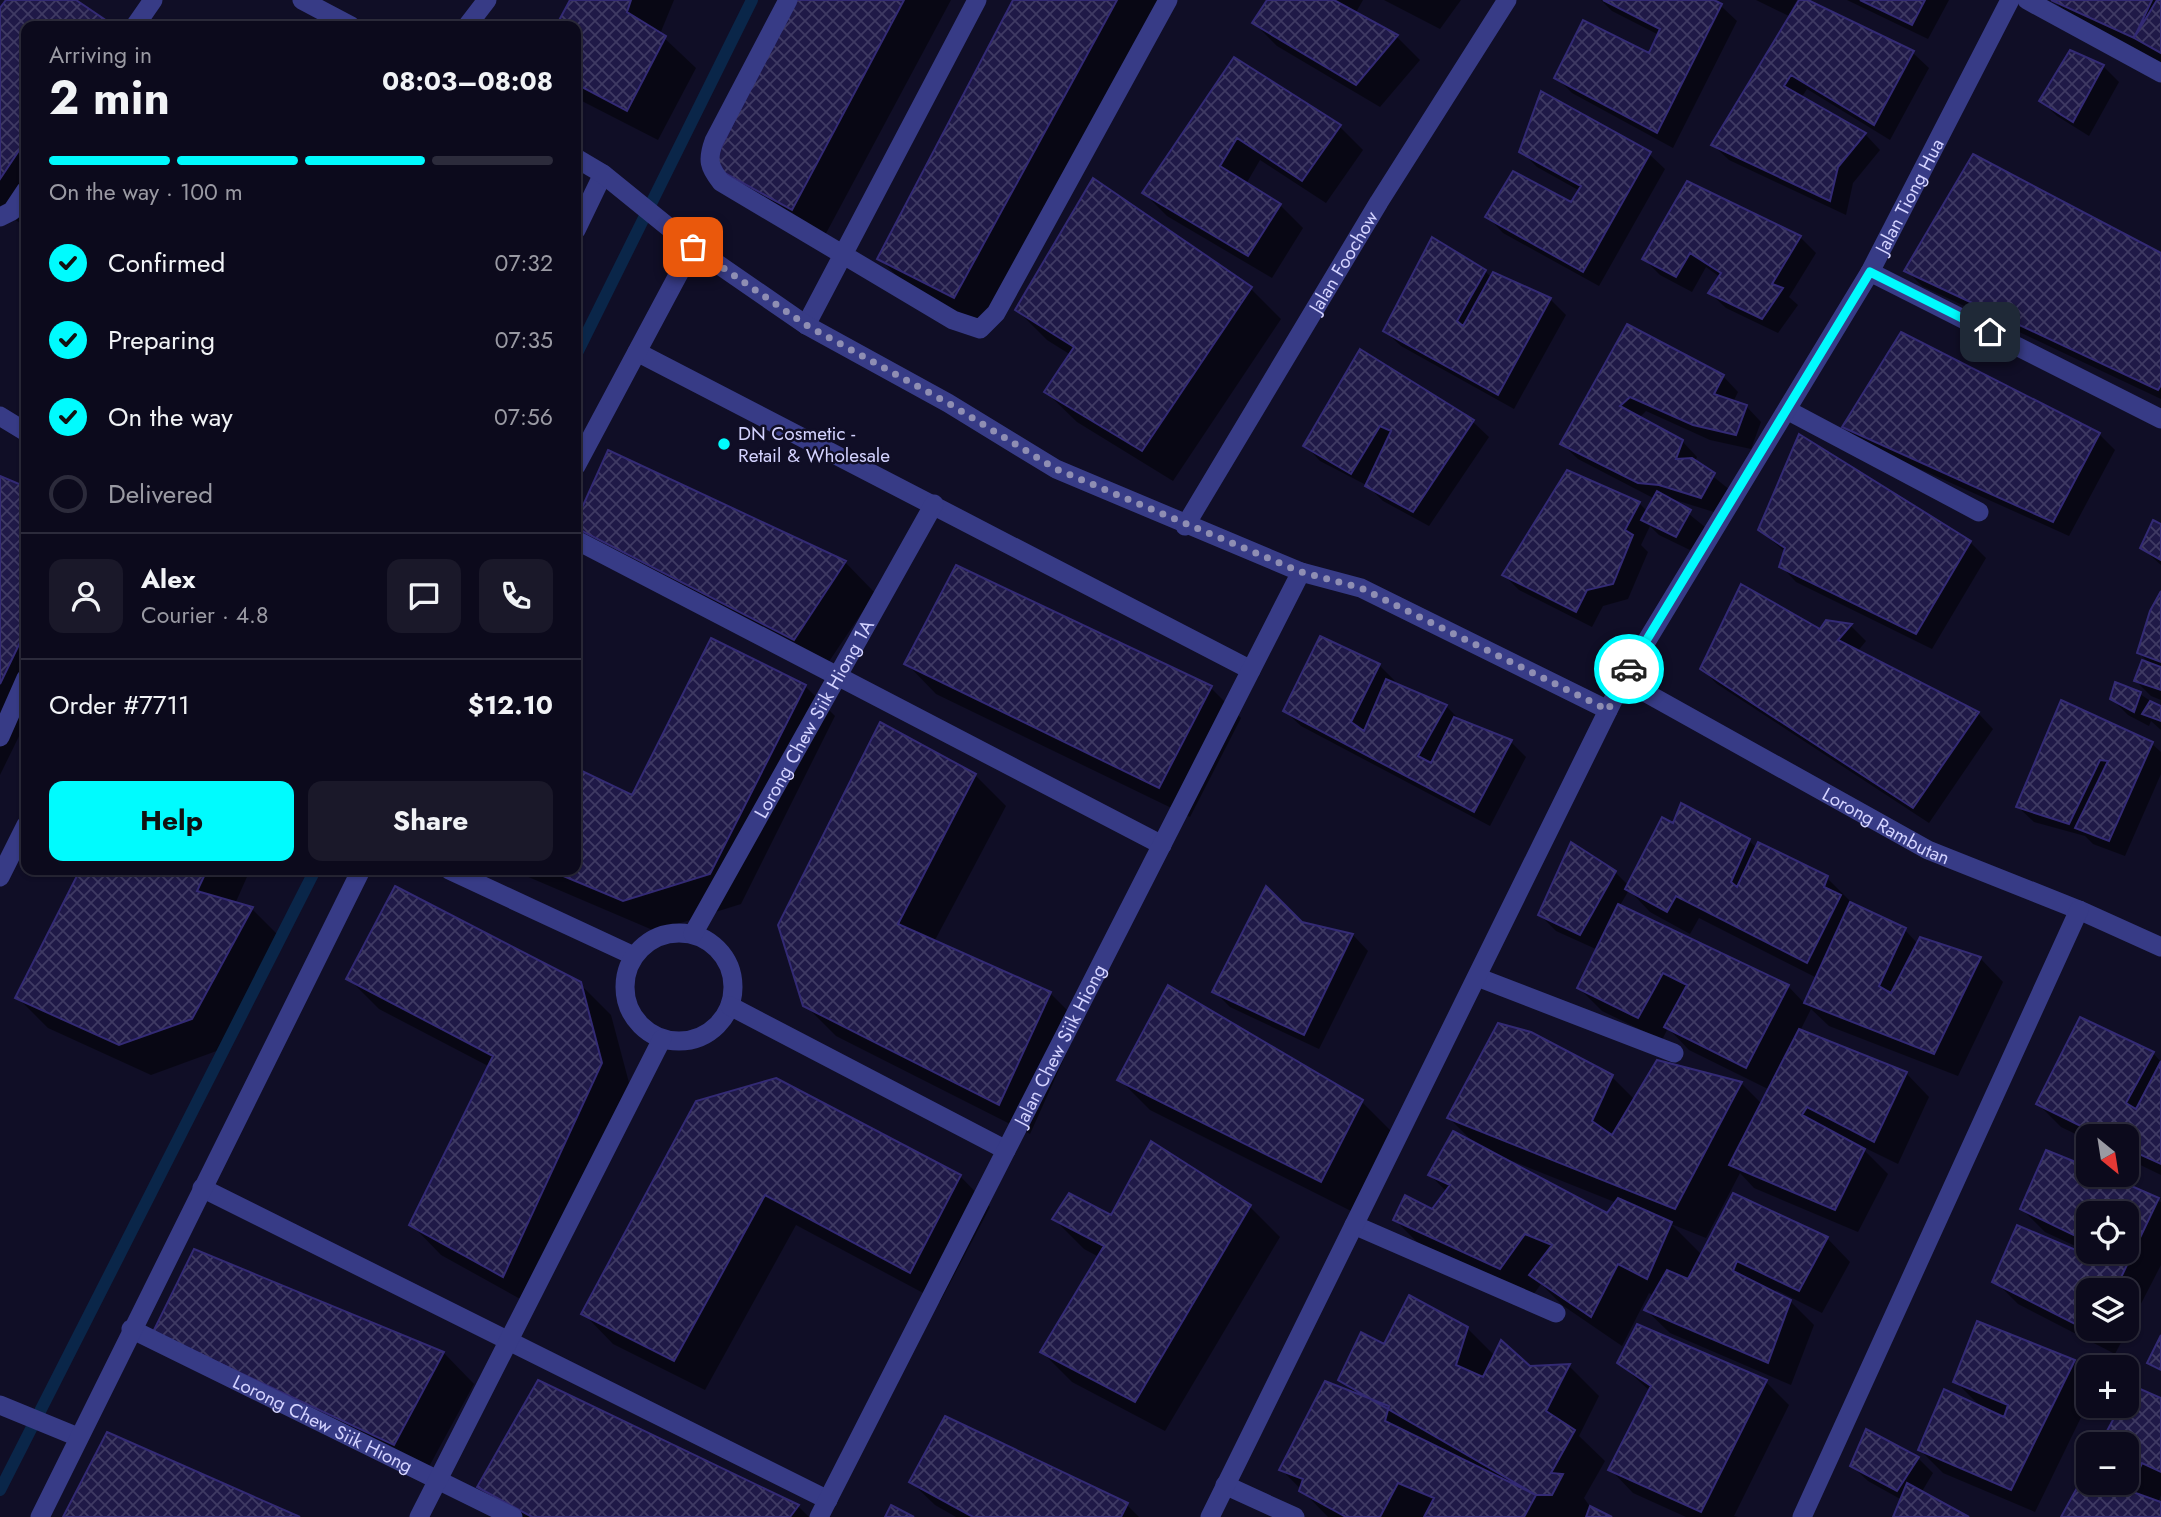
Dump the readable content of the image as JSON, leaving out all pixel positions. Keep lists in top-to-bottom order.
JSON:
{
  "streets": {
    "street": [
      "Jalan Tiong Hua",
      "Jalan Foochow",
      "Lorong Chew Siik Hiong 1A",
      "Lorong Rambutan",
      "Jalan Chew Siik Hiong",
      "Lorong Chew Siik Hiong"
    ]
  },
  "crossings": [
    ["Jalan Tiong Hua", "Lorong Rambutan"]
  ],
  "places": ["DN Cosmetic - Retail & Wholesale"],
  "north": "bottom right",
  "page": {
    "heading": ["2 min", "Arriving in", "08:03–08:08"],
    "panel": [
      "Alex",
      "Courier · 4.8",
      "Order #7711",
      "$12.10"
    ],
    "bar": "On the way · 100 m",
    "list": [
      ["Confirmed", "07:32"],
      ["Preparing", "07:35"],
      ["On the way", "07:56"],
      "Delivered"
    ],
    "buttons": ["Help", "Share"],
    "map_buttons": ["+", "−"]
  }
}
